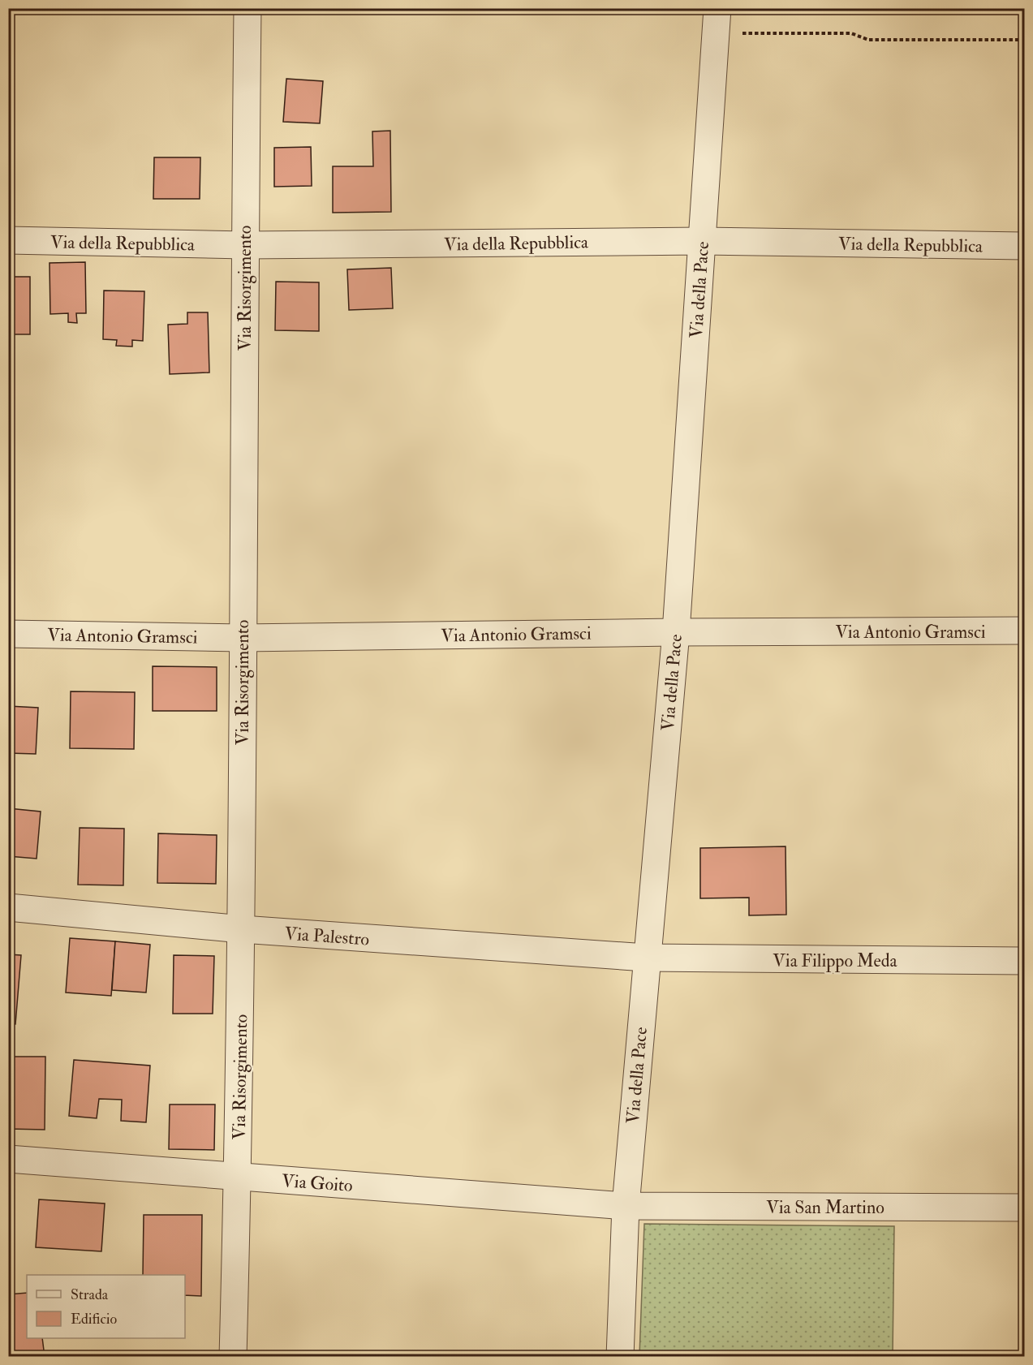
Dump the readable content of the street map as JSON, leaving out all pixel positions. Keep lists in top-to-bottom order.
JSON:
{
  "streets": {
    "street": [
      "Via della Repubblica",
      "Via Risorgimento",
      "Via della Pace",
      "Via Antonio Gramsci",
      "Via Palestro",
      "Via Filippo Meda",
      "Via Goito",
      "Via San Martino"
    ]
  },
  "crossings": [
    ["Via della Repubblica", "Via Risorgimento"],
    ["Via della Repubblica", "Via della Pace"],
    ["Via Risorgimento", "Via Antonio Gramsci"],
    ["Via Risorgimento", "Via Palestro"],
    ["Via Risorgimento", "Via Goito"],
    ["Via della Pace", "Via Antonio Gramsci"],
    ["Via della Pace", "Via Palestro"],
    ["Via della Pace", "Via Filippo Meda"],
    ["Via della Pace", "Via Goito"],
    ["Via della Pace", "Via San Martino"],
    ["Via Palestro", "Via Filippo Meda"],
    ["Via Goito", "Via San Martino"]
  ],
  "legend": ["Strada", "Edificio"]
}
